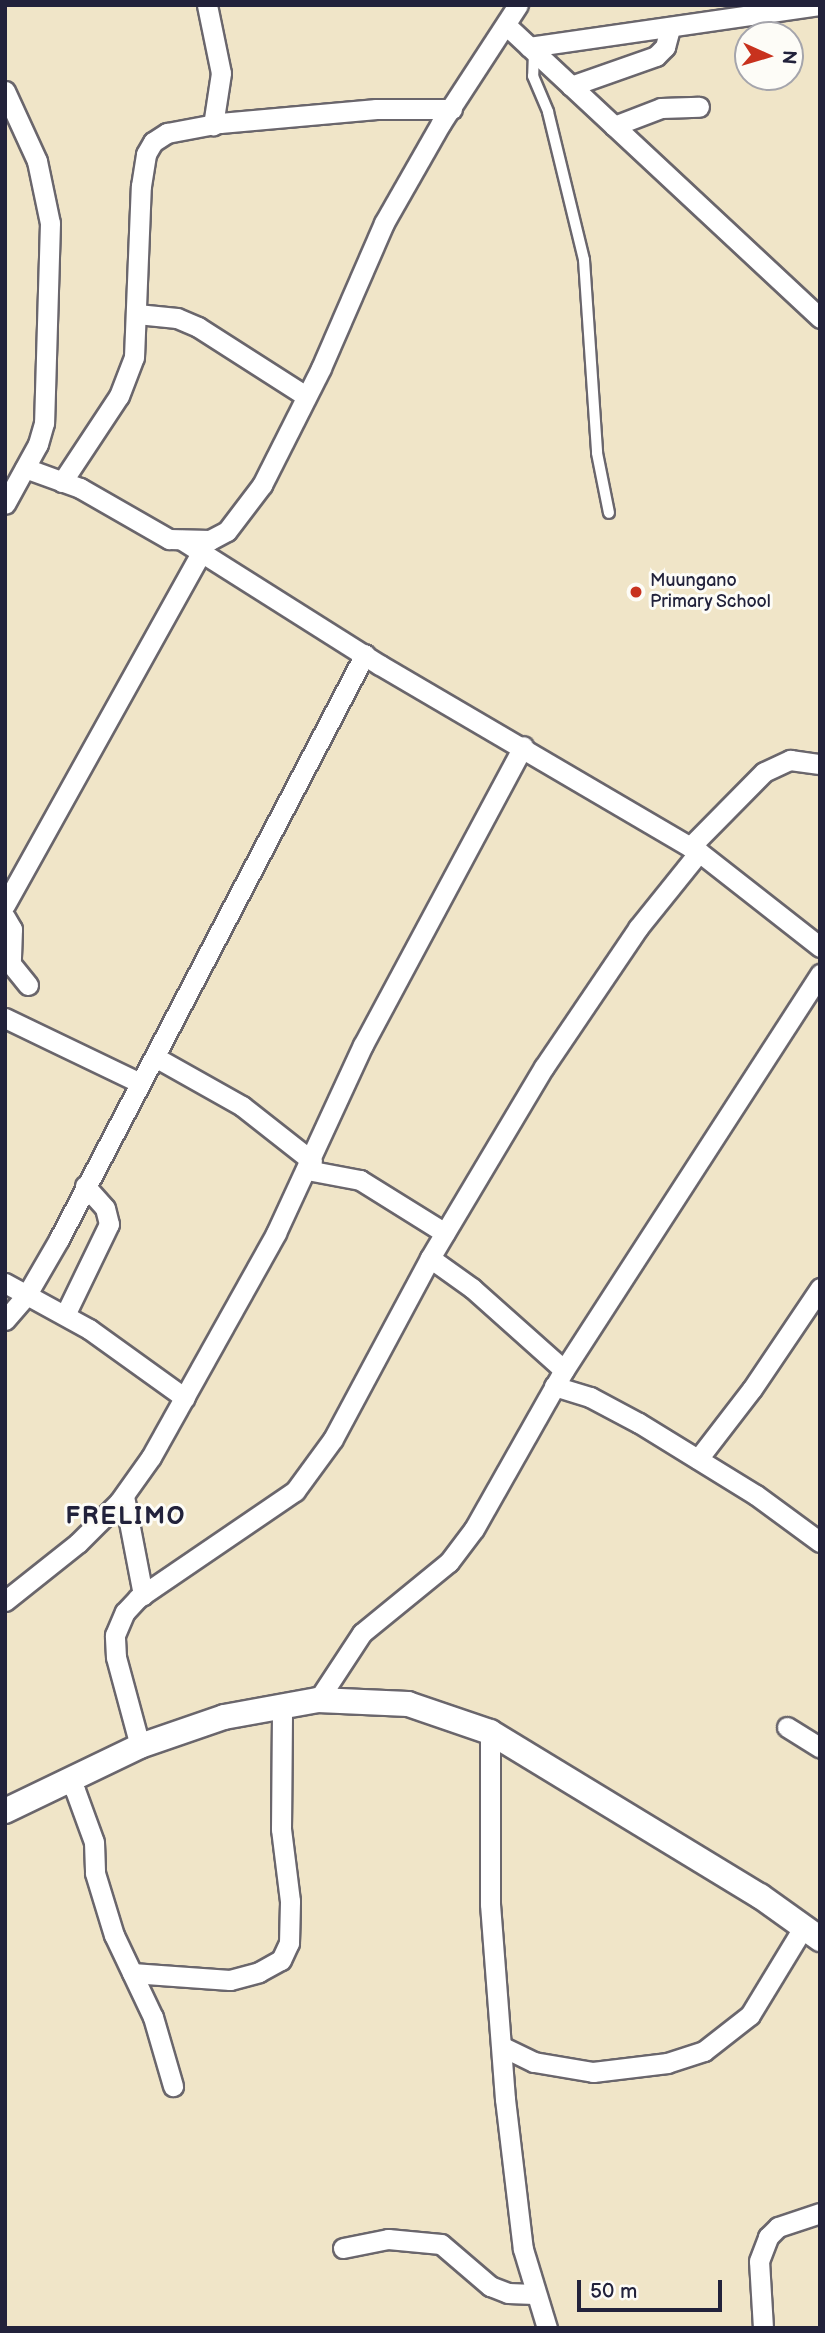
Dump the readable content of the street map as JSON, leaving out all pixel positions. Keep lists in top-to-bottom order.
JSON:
{
  "districts": ["FRELIMO"],
  "places": ["Muungano Primary School"],
  "scale_bar": "50 m",
  "north": "right"
}
